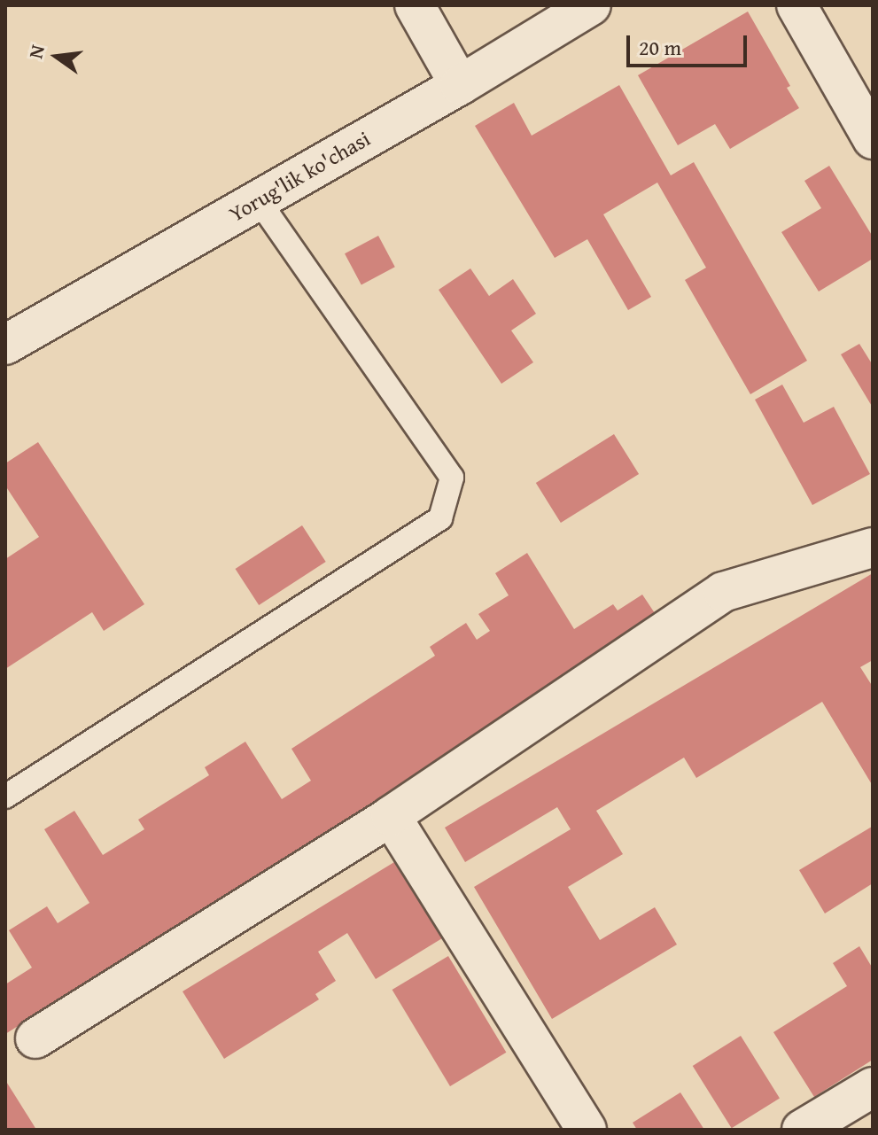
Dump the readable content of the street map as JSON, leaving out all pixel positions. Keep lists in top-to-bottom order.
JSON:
{
  "streets": {
    "street": ["Yorug'lik ko'chasi"]
  },
  "scale_bar": "20 m",
  "north": "left"
}
